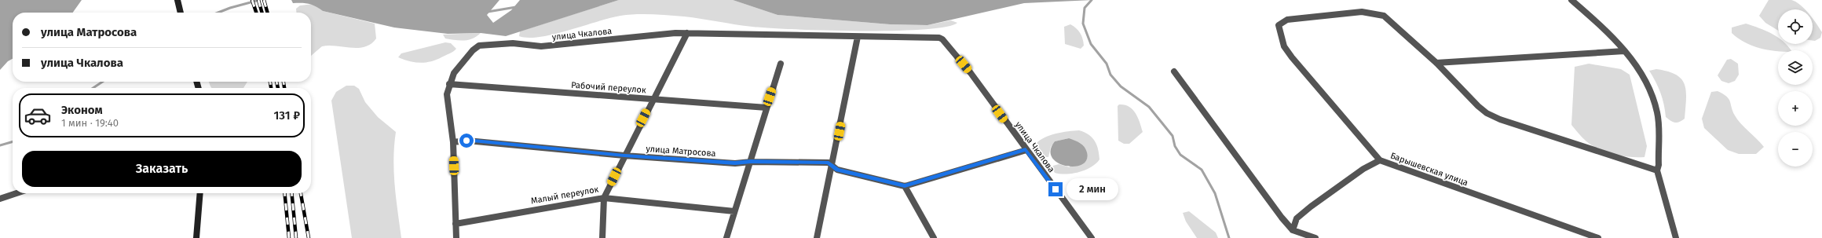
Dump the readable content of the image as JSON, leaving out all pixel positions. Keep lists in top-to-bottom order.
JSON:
{
  "streets": {
    "street": [
      "улица Чкалова",
      "Рабочий переулок",
      "улица Матросова",
      "Барышевская улица",
      "Малый переулок"
    ]
  },
  "crossings": [
    ["улица Чкалова", "Рабочий переулок"]
  ],
  "page": {
    "map_buttons": ["+", "−"],
    "banner": ["улица Матросова", "улица Чкалова"],
    "list": [
      {
        "name": "Эконом",
        "note": "1 мин · 19:40",
        "value": "131 ₽"
      }
    ],
    "buttons": "Заказать",
    "bubble": "2 мин"
  }
}
